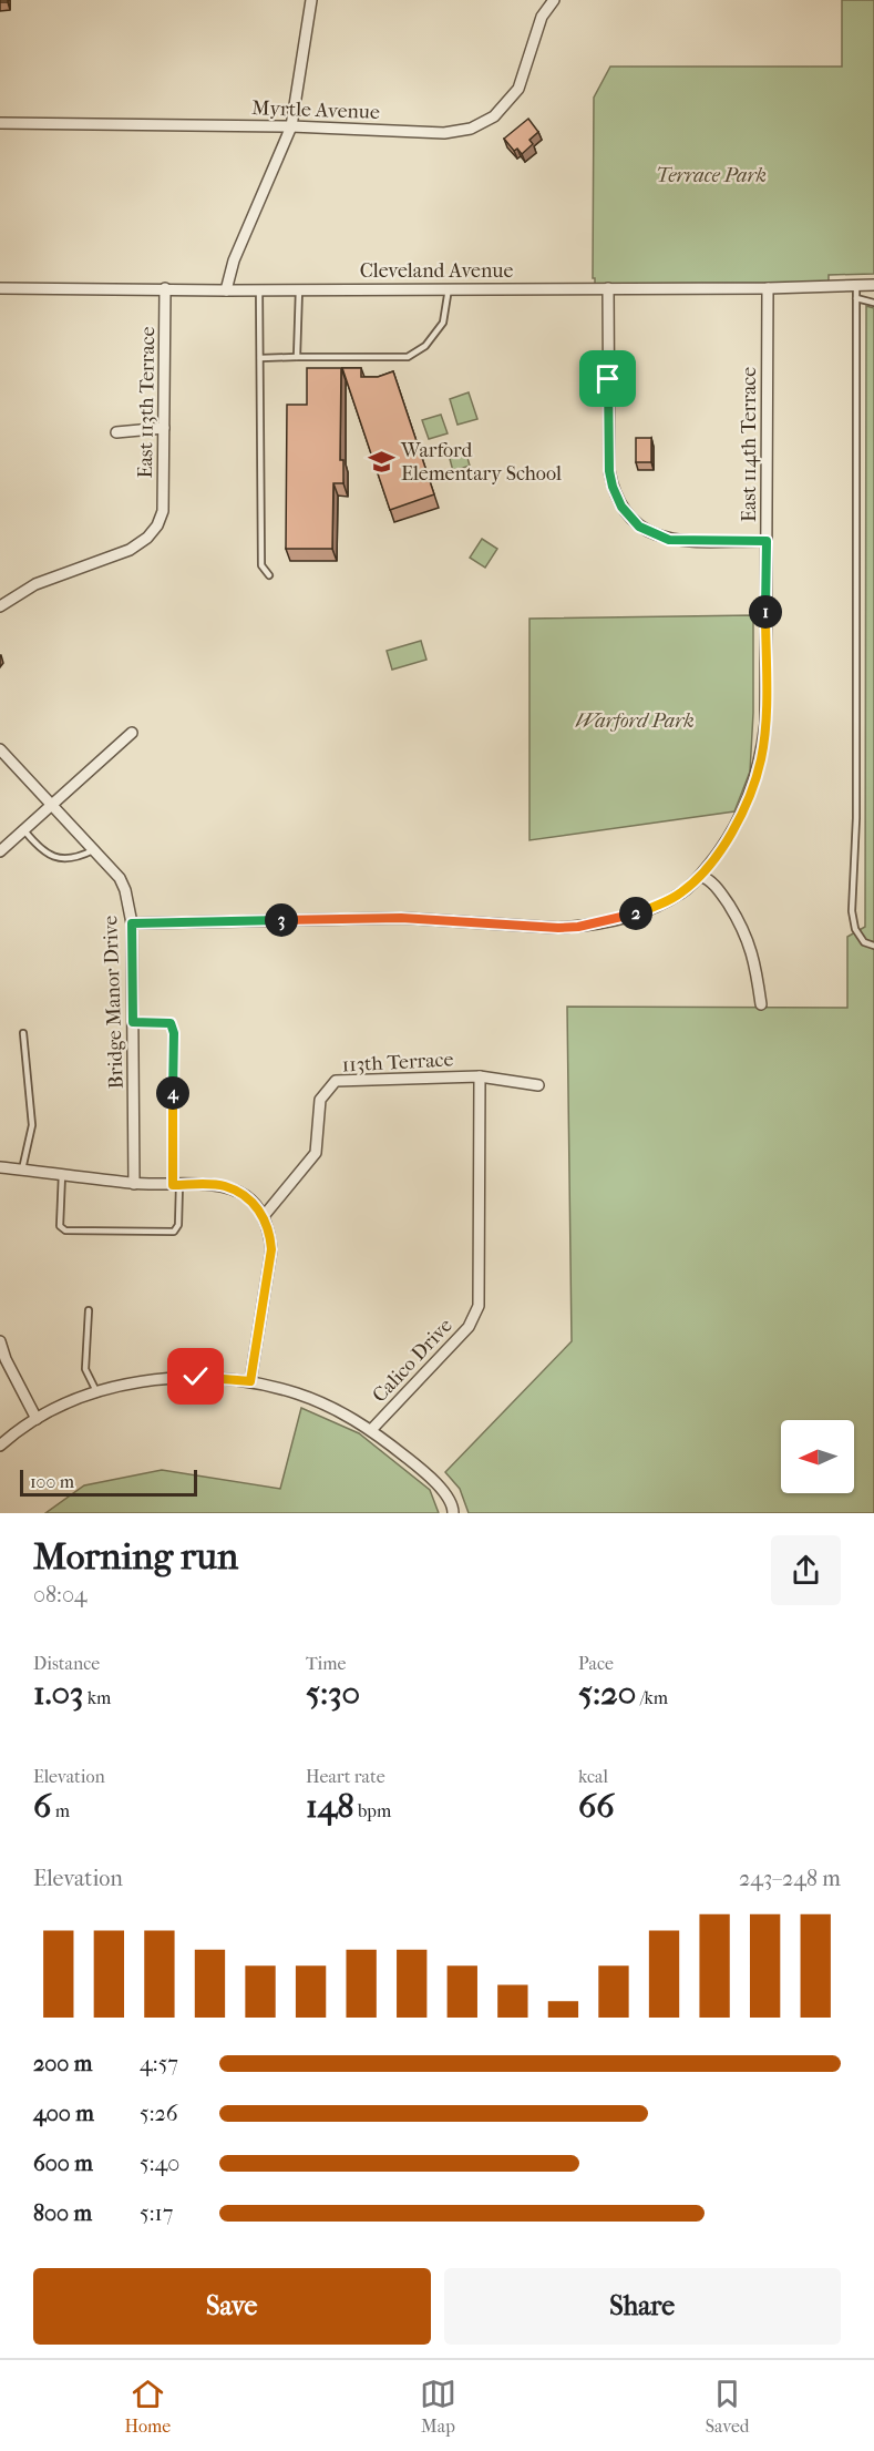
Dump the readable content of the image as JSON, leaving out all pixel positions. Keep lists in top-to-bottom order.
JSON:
{
  "streets": {
    "street": [
      "Myrtle Avenue",
      "Cleveland Avenue",
      "East 113th Terrace",
      "East 114th Terrace",
      "Bridge Manor Drive",
      "113th Terrace",
      "Calico Drive"
    ]
  },
  "crossings": [
    ["Cleveland Avenue", "East 113th Terrace"],
    ["Cleveland Avenue", "East 114th Terrace"],
    ["East 114th Terrace", "Bridge Manor Drive"],
    ["113th Terrace", "Calico Drive"]
  ],
  "parks": ["Terrace Park", "Warford Park"],
  "places": {
    "school or university": ["Warford Elementary School"]
  },
  "scale_bar": "100 m",
  "north": "left",
  "page": {
    "pins": [
      "1",
      "2",
      "3",
      "4"
    ],
    "scale": "100 m",
    "heading": ["Morning run", "08:04"],
    "stats": [
      ["Distance", "1.03 km"],
      ["Time", "5:30"],
      ["Pace", "5:20 /km"],
      ["Elevation", "6 m"],
      ["Heart rate", "148 bpm"],
      ["kcal", "66"]
    ],
    "chart": ["Elevation", "243–248 m"],
    "list": [
      {
        "name": "200 m",
        "note": "4:57"
      },
      {
        "name": "400 m",
        "note": "5:26"
      },
      {
        "name": "600 m",
        "note": "5:40"
      },
      {
        "name": "800 m",
        "note": "5:17"
      }
    ],
    "buttons": ["Save", "Share"],
    "tabs": ["Home", "Map", "Saved"]
  }
}
